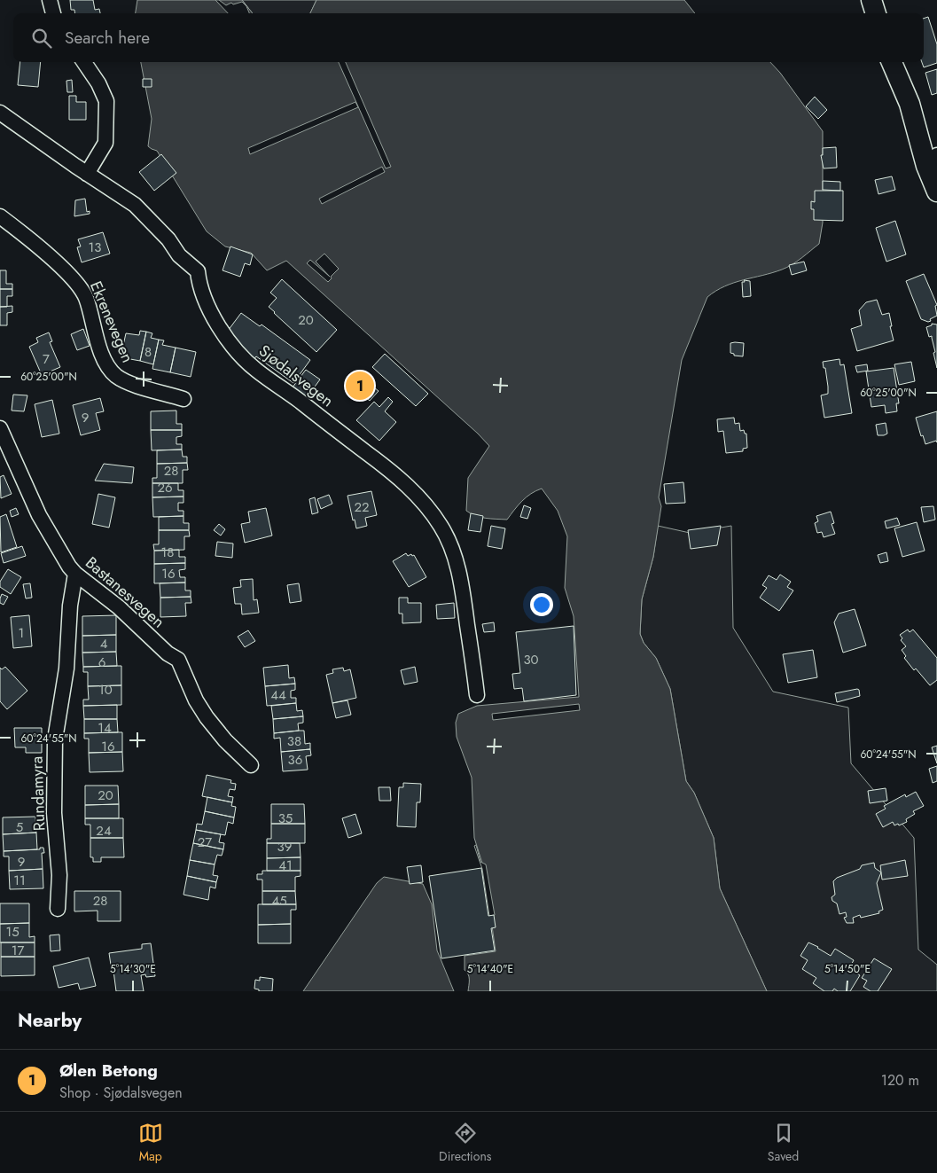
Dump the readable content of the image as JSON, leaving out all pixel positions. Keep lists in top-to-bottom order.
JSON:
{
  "streets": {
    "street": [
      "Ekrenevegen",
      "Sjødalsvegen",
      "Bastanesvegen",
      "Rundamyra"
    ]
  },
  "crossings": [
    ["Bastanesvegen", "Rundamyra"]
  ],
  "house_numbers": [
    "13",
    "20",
    "8",
    "7",
    "9",
    "28",
    "26",
    "22",
    "18",
    "16",
    "1",
    "4",
    "30",
    "6",
    "10",
    "44",
    "14",
    "38",
    "16",
    "36",
    "20",
    "35",
    "5",
    "24",
    "27",
    "39",
    "9",
    "41",
    "11",
    "28",
    "45",
    "15",
    "17"
  ],
  "page": {
    "search": "Search here",
    "pins": "1",
    "heading": "Nearby",
    "list": [
      {
        "mark": "1",
        "name": "Ølen Betong",
        "note": "Shop · Sjødalsvegen",
        "value": "120 m"
      }
    ],
    "nav": ["Map", "Directions", "Saved"]
  },
  "coordinates": [
    "60°25'00\"N",
    "60°24'55\"N",
    "5°14'30\"E",
    "5°14'40\"E",
    "5°14'50\"E"
  ]
}
